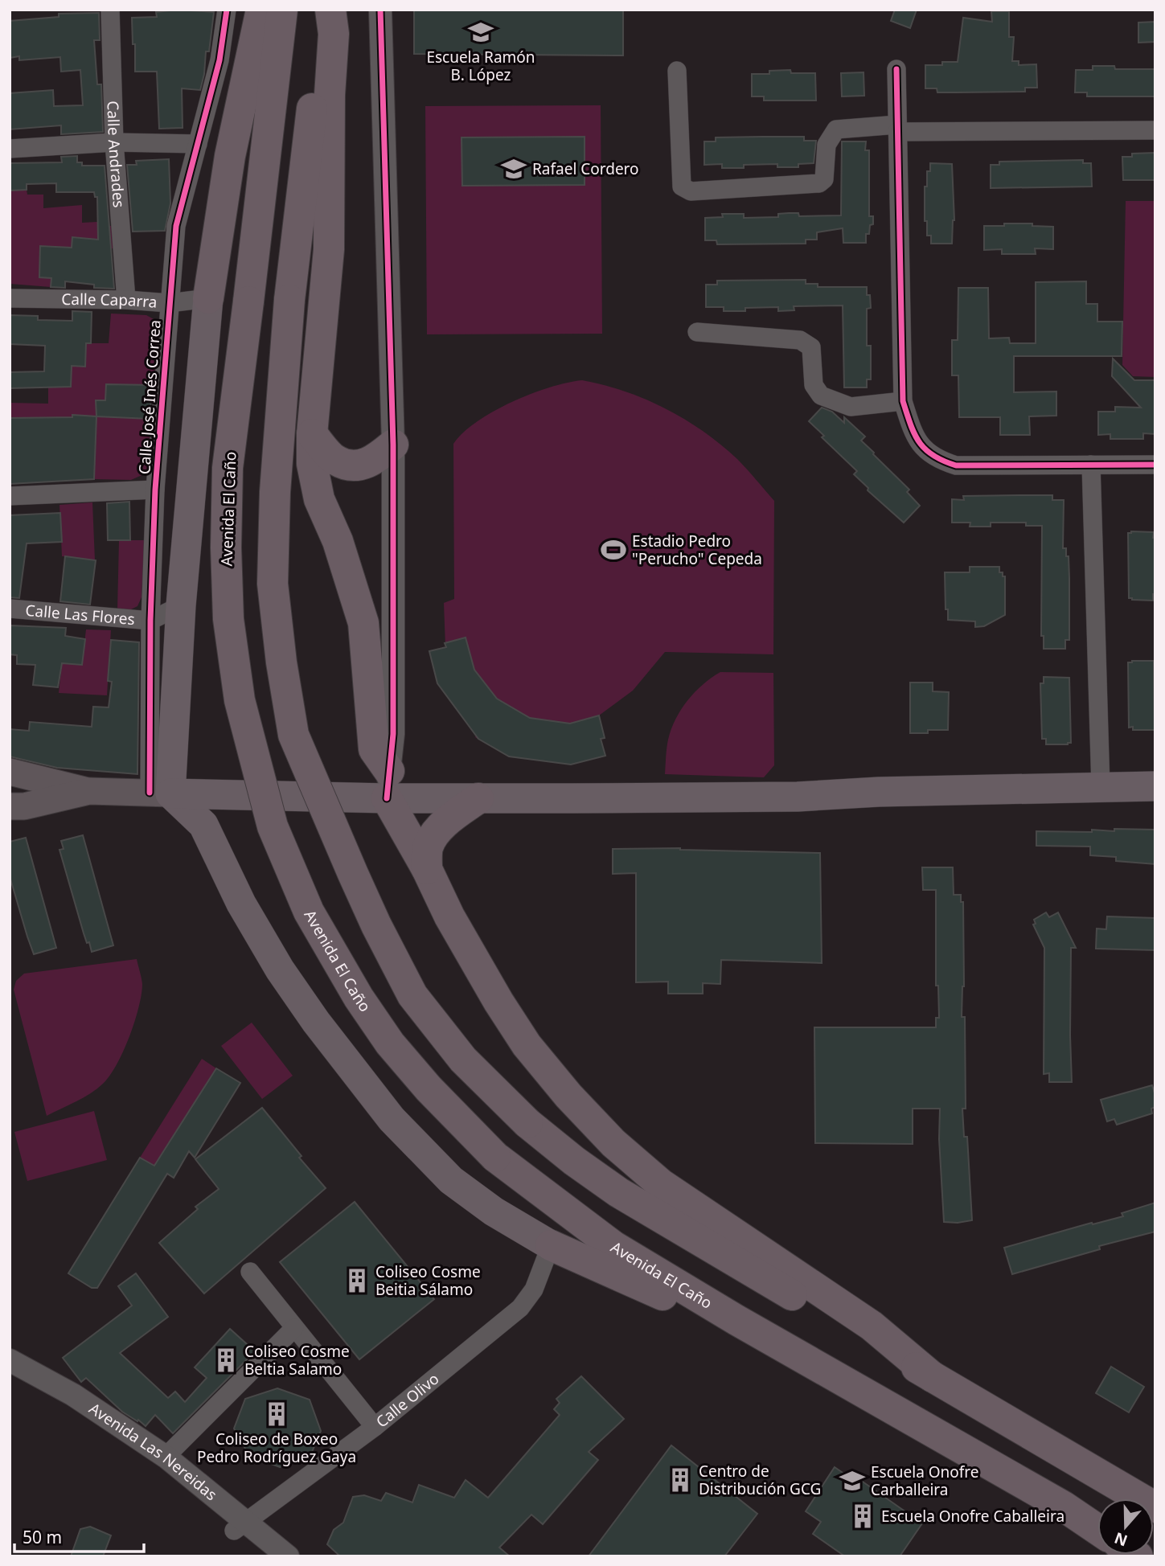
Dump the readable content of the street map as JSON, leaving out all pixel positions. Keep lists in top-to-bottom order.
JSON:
{
  "streets": {
    "highway": ["Avenida El Caño"],
    "street": [
      "Calle Andrades",
      "Calle Caparra",
      "Calle José Inés Correa",
      "Calle Las Flores",
      "Calle Olivo",
      "Avenida Las Nereidas"
    ]
  },
  "crossings": [
    ["Calle Andrades", "Calle Caparra"],
    ["Calle Caparra", "Calle José Inés Correa"],
    ["Calle José Inés Correa", "Calle Las Flores"],
    ["Calle Olivo", "Avenida Las Nereidas"]
  ],
  "places": {
    "school or university": ["Escuela Ramón B. López", "Rafael Cordero", "Escuela Onofre Carballeira"],
    "sports": ["Estadio Pedro \"Perucho\" Cepeda"],
    "building": [
      "Coliseo Cosme Beitia Sálamo",
      "Coliseo Cosme Beltia Salamo",
      "Coliseo de Boxeo Pedro Rodríguez Gaya",
      "Centro de Distribución GCG",
      "Escuela Onofre Caballeira"
    ]
  },
  "scale_bar": "50 m",
  "north": "bottom"
}
